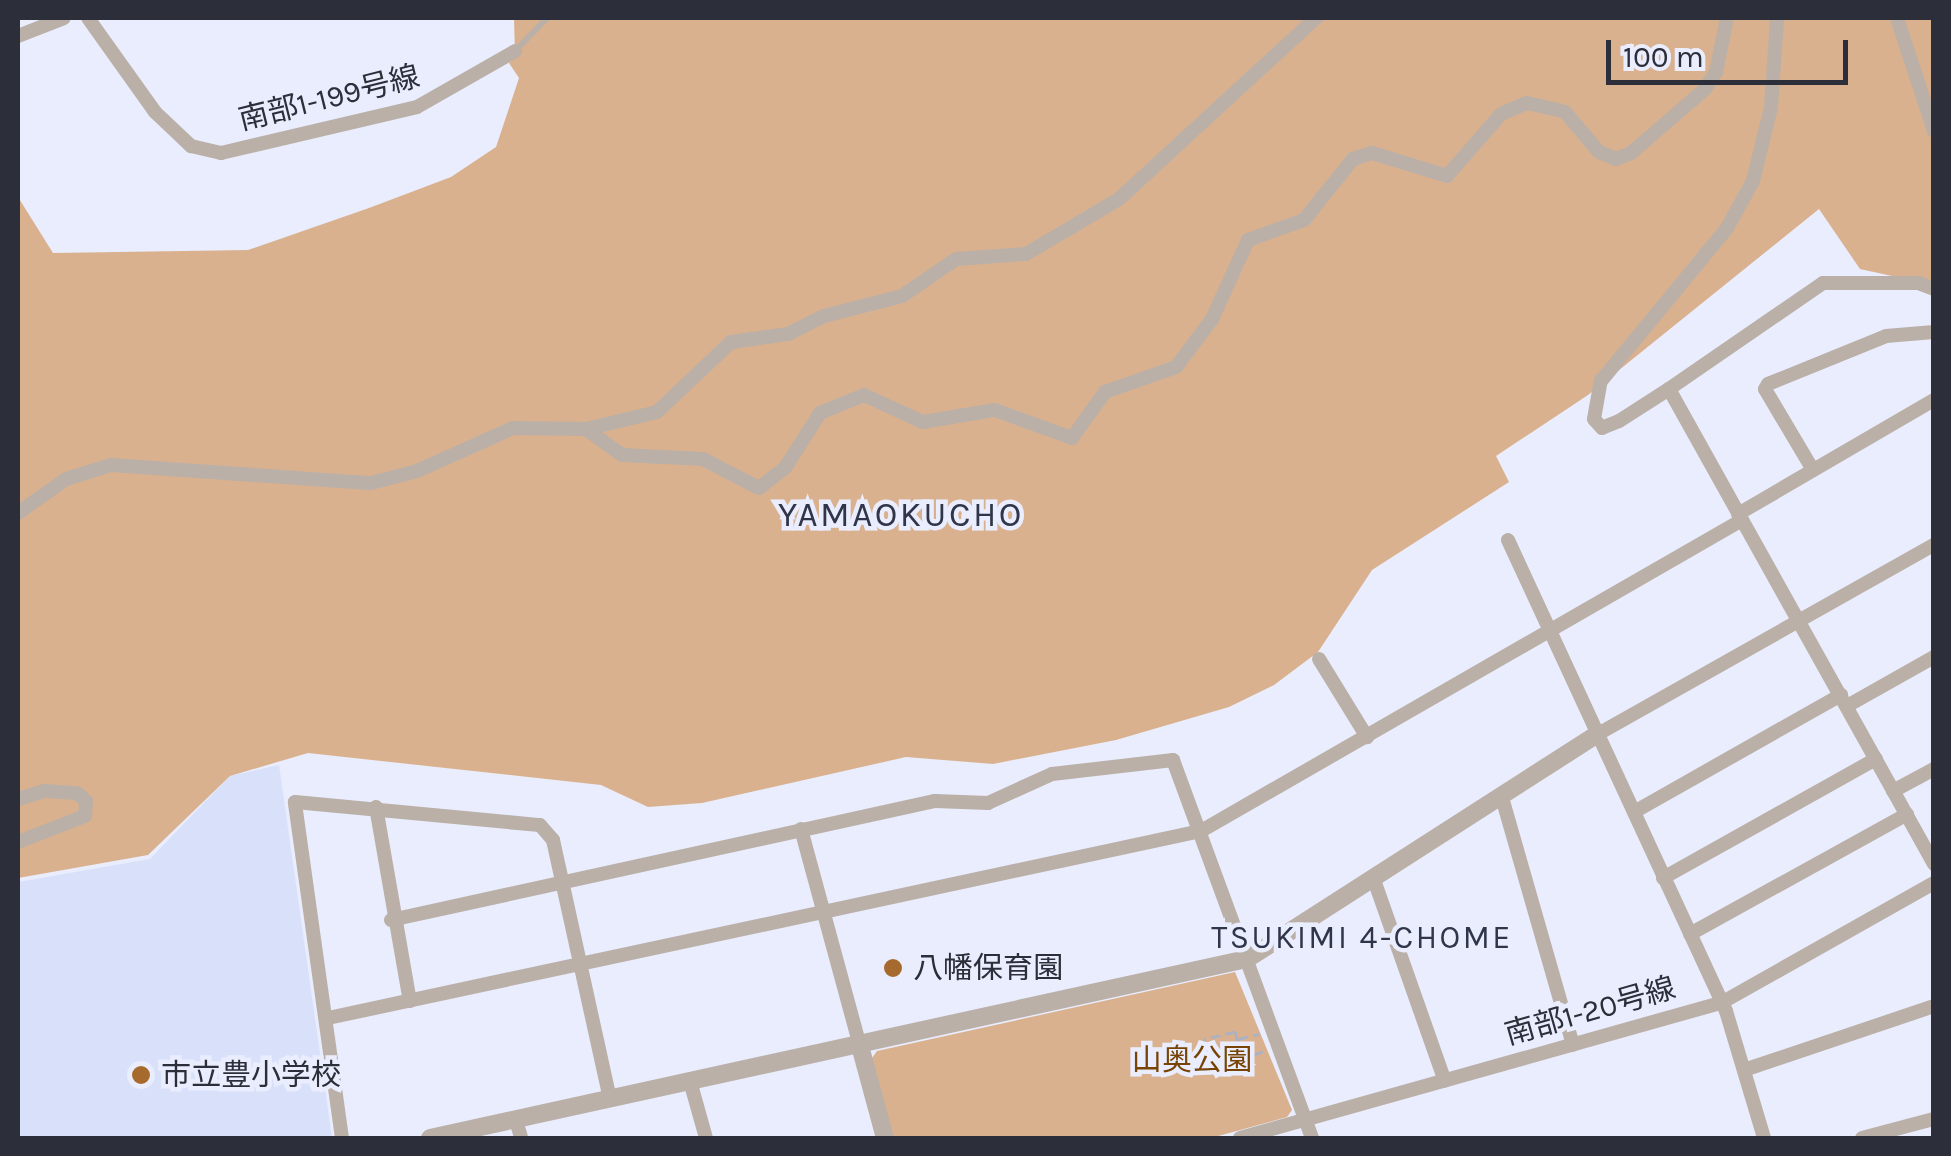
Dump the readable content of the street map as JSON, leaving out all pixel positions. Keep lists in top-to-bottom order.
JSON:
{
  "streets": {
    "street": ["南部1-199号線", "南部1-20号線"]
  },
  "districts": ["YAMAOKUCHO", "TSUKIMI 4-CHOME"],
  "parks": ["山奥公園"],
  "places": ["八幡保育園", "市立豊小学校"],
  "scale_bar": "100 m"
}
